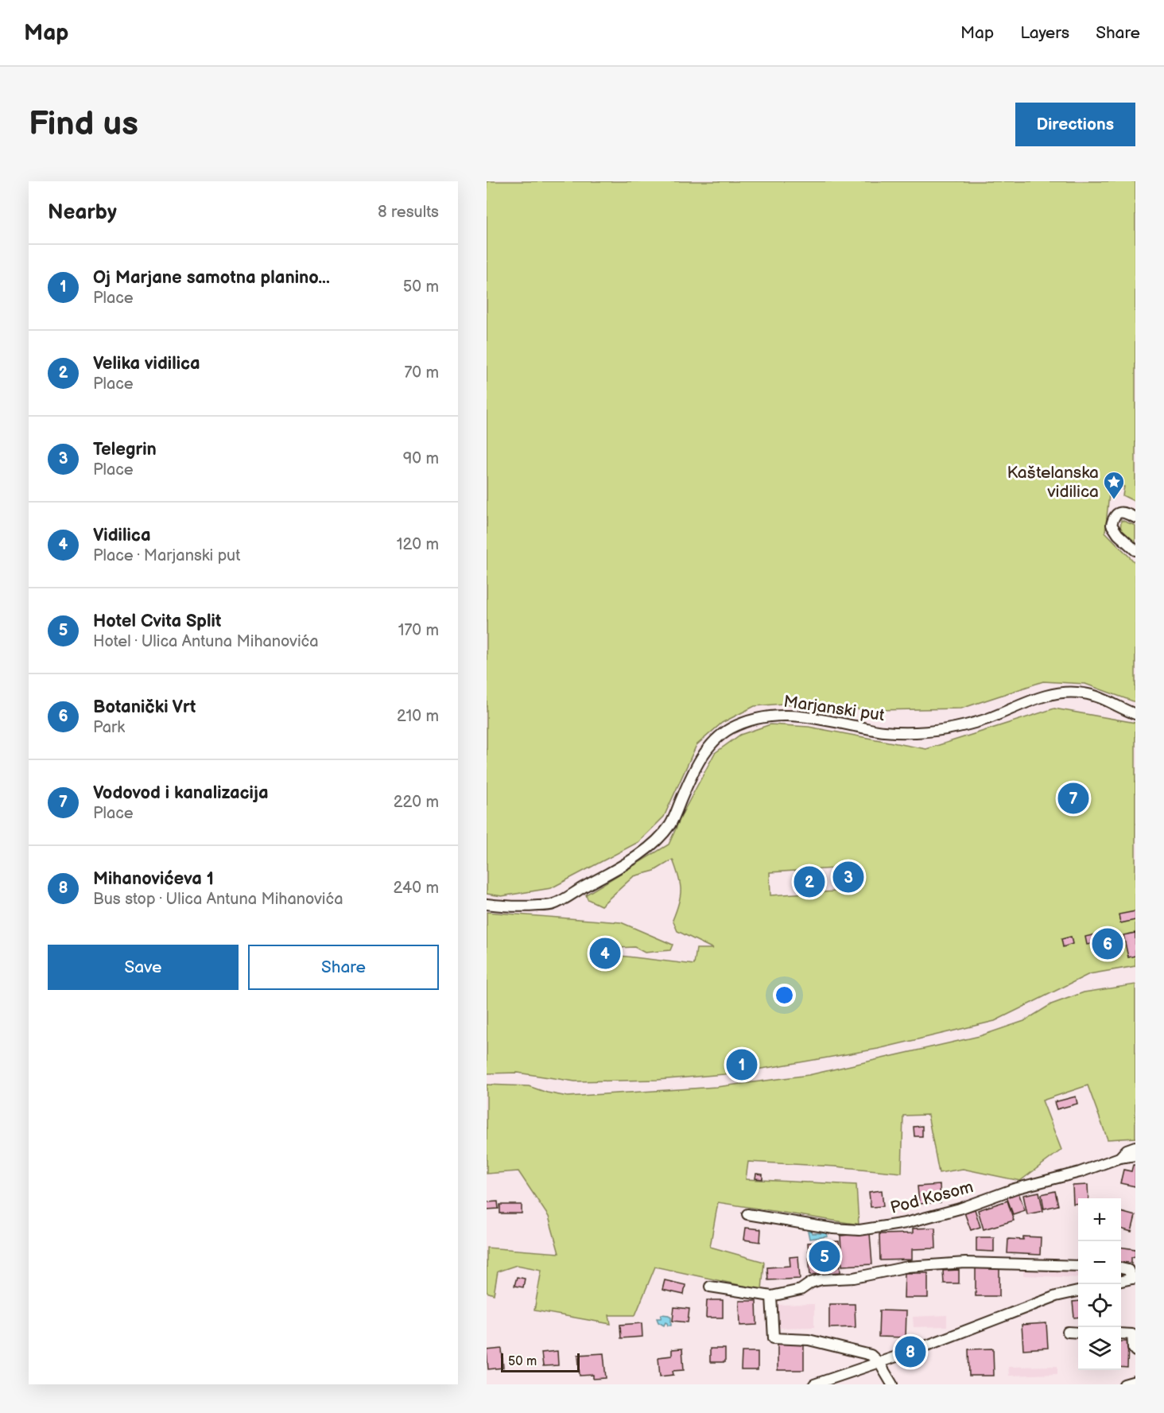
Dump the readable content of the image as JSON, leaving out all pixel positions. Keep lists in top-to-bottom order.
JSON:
{
  "streets": {
    "street": ["Marjanski put", "Pod Kosom"]
  },
  "places": {
    "place": ["Kaštelanska vidilica"]
  },
  "scale_bar": "50 m",
  "page": {
    "header": "Map",
    "nav": ["Map", "Layers", "Share"],
    "buttons": [
      "Directions",
      ["Save", "Share"]
    ],
    "title": "Find us",
    "heading": ["Nearby", "8 results"],
    "list": [
      {
        "mark": "1",
        "name": "Oj Marjane samotna planino...",
        "note": "Place",
        "value": "50 m"
      },
      {
        "mark": "2",
        "name": "Velika vidilica",
        "note": "Place",
        "value": "70 m"
      },
      {
        "mark": "3",
        "name": "Telegrin",
        "note": "Place",
        "value": "90 m"
      },
      {
        "mark": "4",
        "name": "Vidilica",
        "note": "Place · Marjanski put",
        "value": "120 m"
      },
      {
        "mark": "5",
        "name": "Hotel Cvita Split",
        "note": "Hotel · Ulica Antuna Mihanovića",
        "value": "170 m"
      },
      {
        "mark": "6",
        "name": "Botanički Vrt",
        "note": "Park",
        "value": "210 m"
      },
      {
        "mark": "7",
        "name": "Vodovod i kanalizacija",
        "note": "Place",
        "value": "220 m"
      },
      {
        "mark": "8",
        "name": "Mihanovićeva 1",
        "note": "Bus stop · Ulica Antuna Mihanovića",
        "value": "240 m"
      }
    ],
    "pins": [
      "7",
      "3",
      "2",
      "6",
      "4",
      "1",
      "5",
      "8"
    ],
    "map_buttons": ["+", "−"],
    "scale": "50 m"
  }
}
